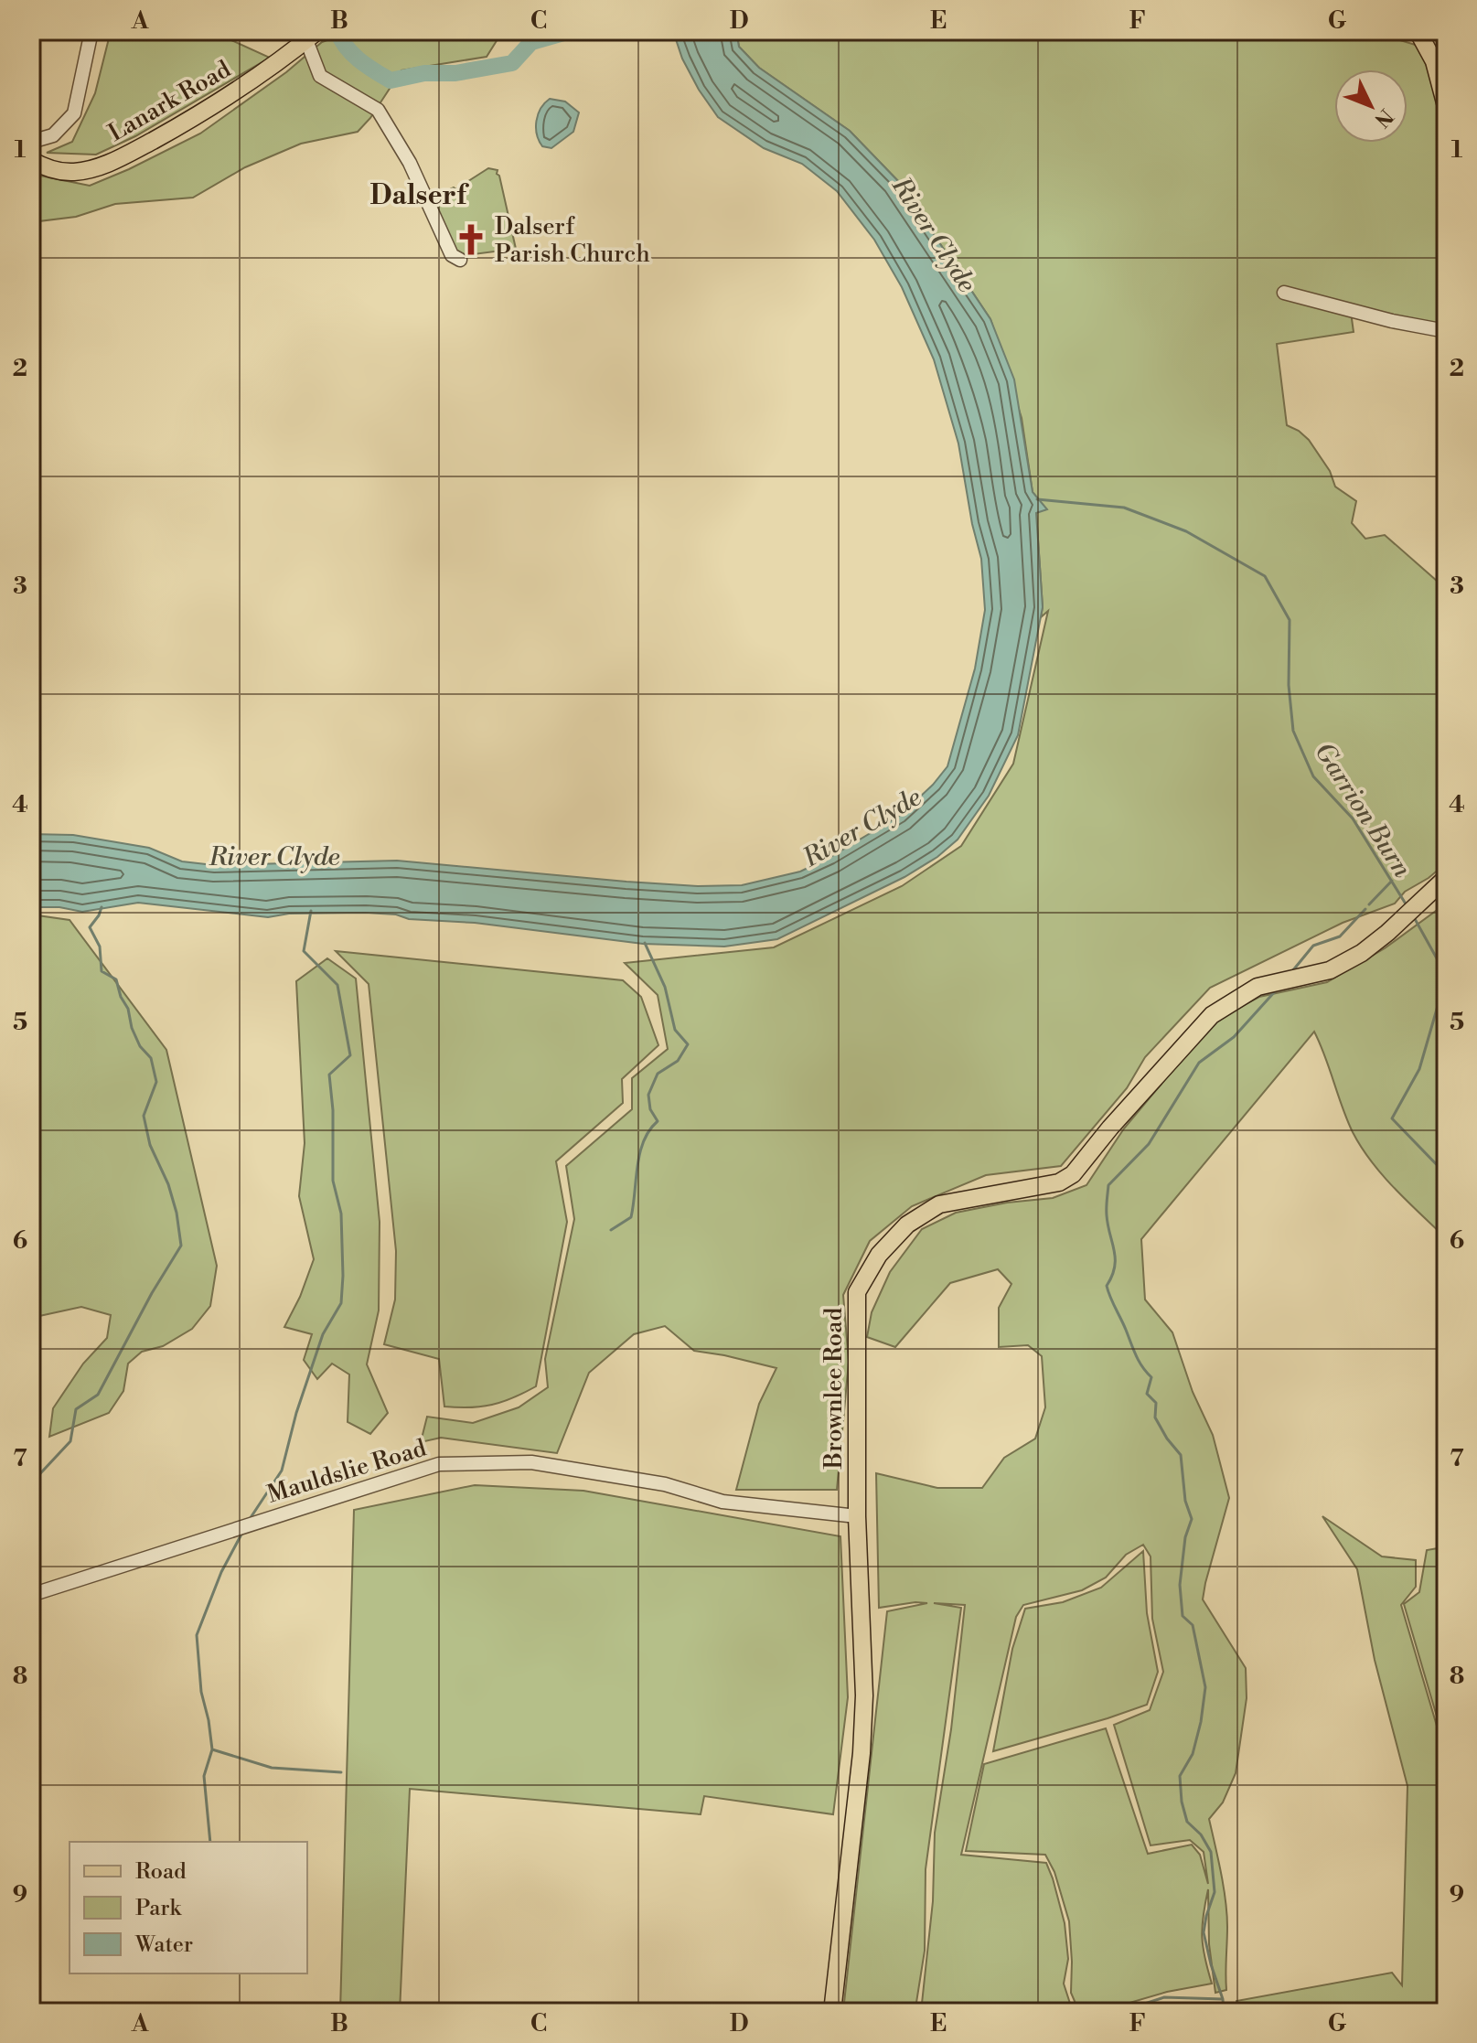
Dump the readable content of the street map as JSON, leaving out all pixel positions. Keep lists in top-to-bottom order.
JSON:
{
  "streets": {
    "main road": ["Lanark Road", "Brownlee Road"],
    "street": ["Mauldslie Road"]
  },
  "crossings": [
    ["Brownlee Road", "Mauldslie Road"]
  ],
  "districts": ["Dalserf"],
  "water": ["River Clyde", "Garrion Burn"],
  "places": {
    "church": ["Dalserf Parish Church"]
  },
  "legend": ["Road", "Park", "Water"],
  "north": "bottom right",
  "grid": {
    "columns": [
      "A",
      "B",
      "C",
      "D",
      "E",
      "F",
      "G"
    ],
    "rows": [
      "1",
      "2",
      "3",
      "4",
      "5",
      "6",
      "7",
      "8",
      "9"
    ]
  }
}
